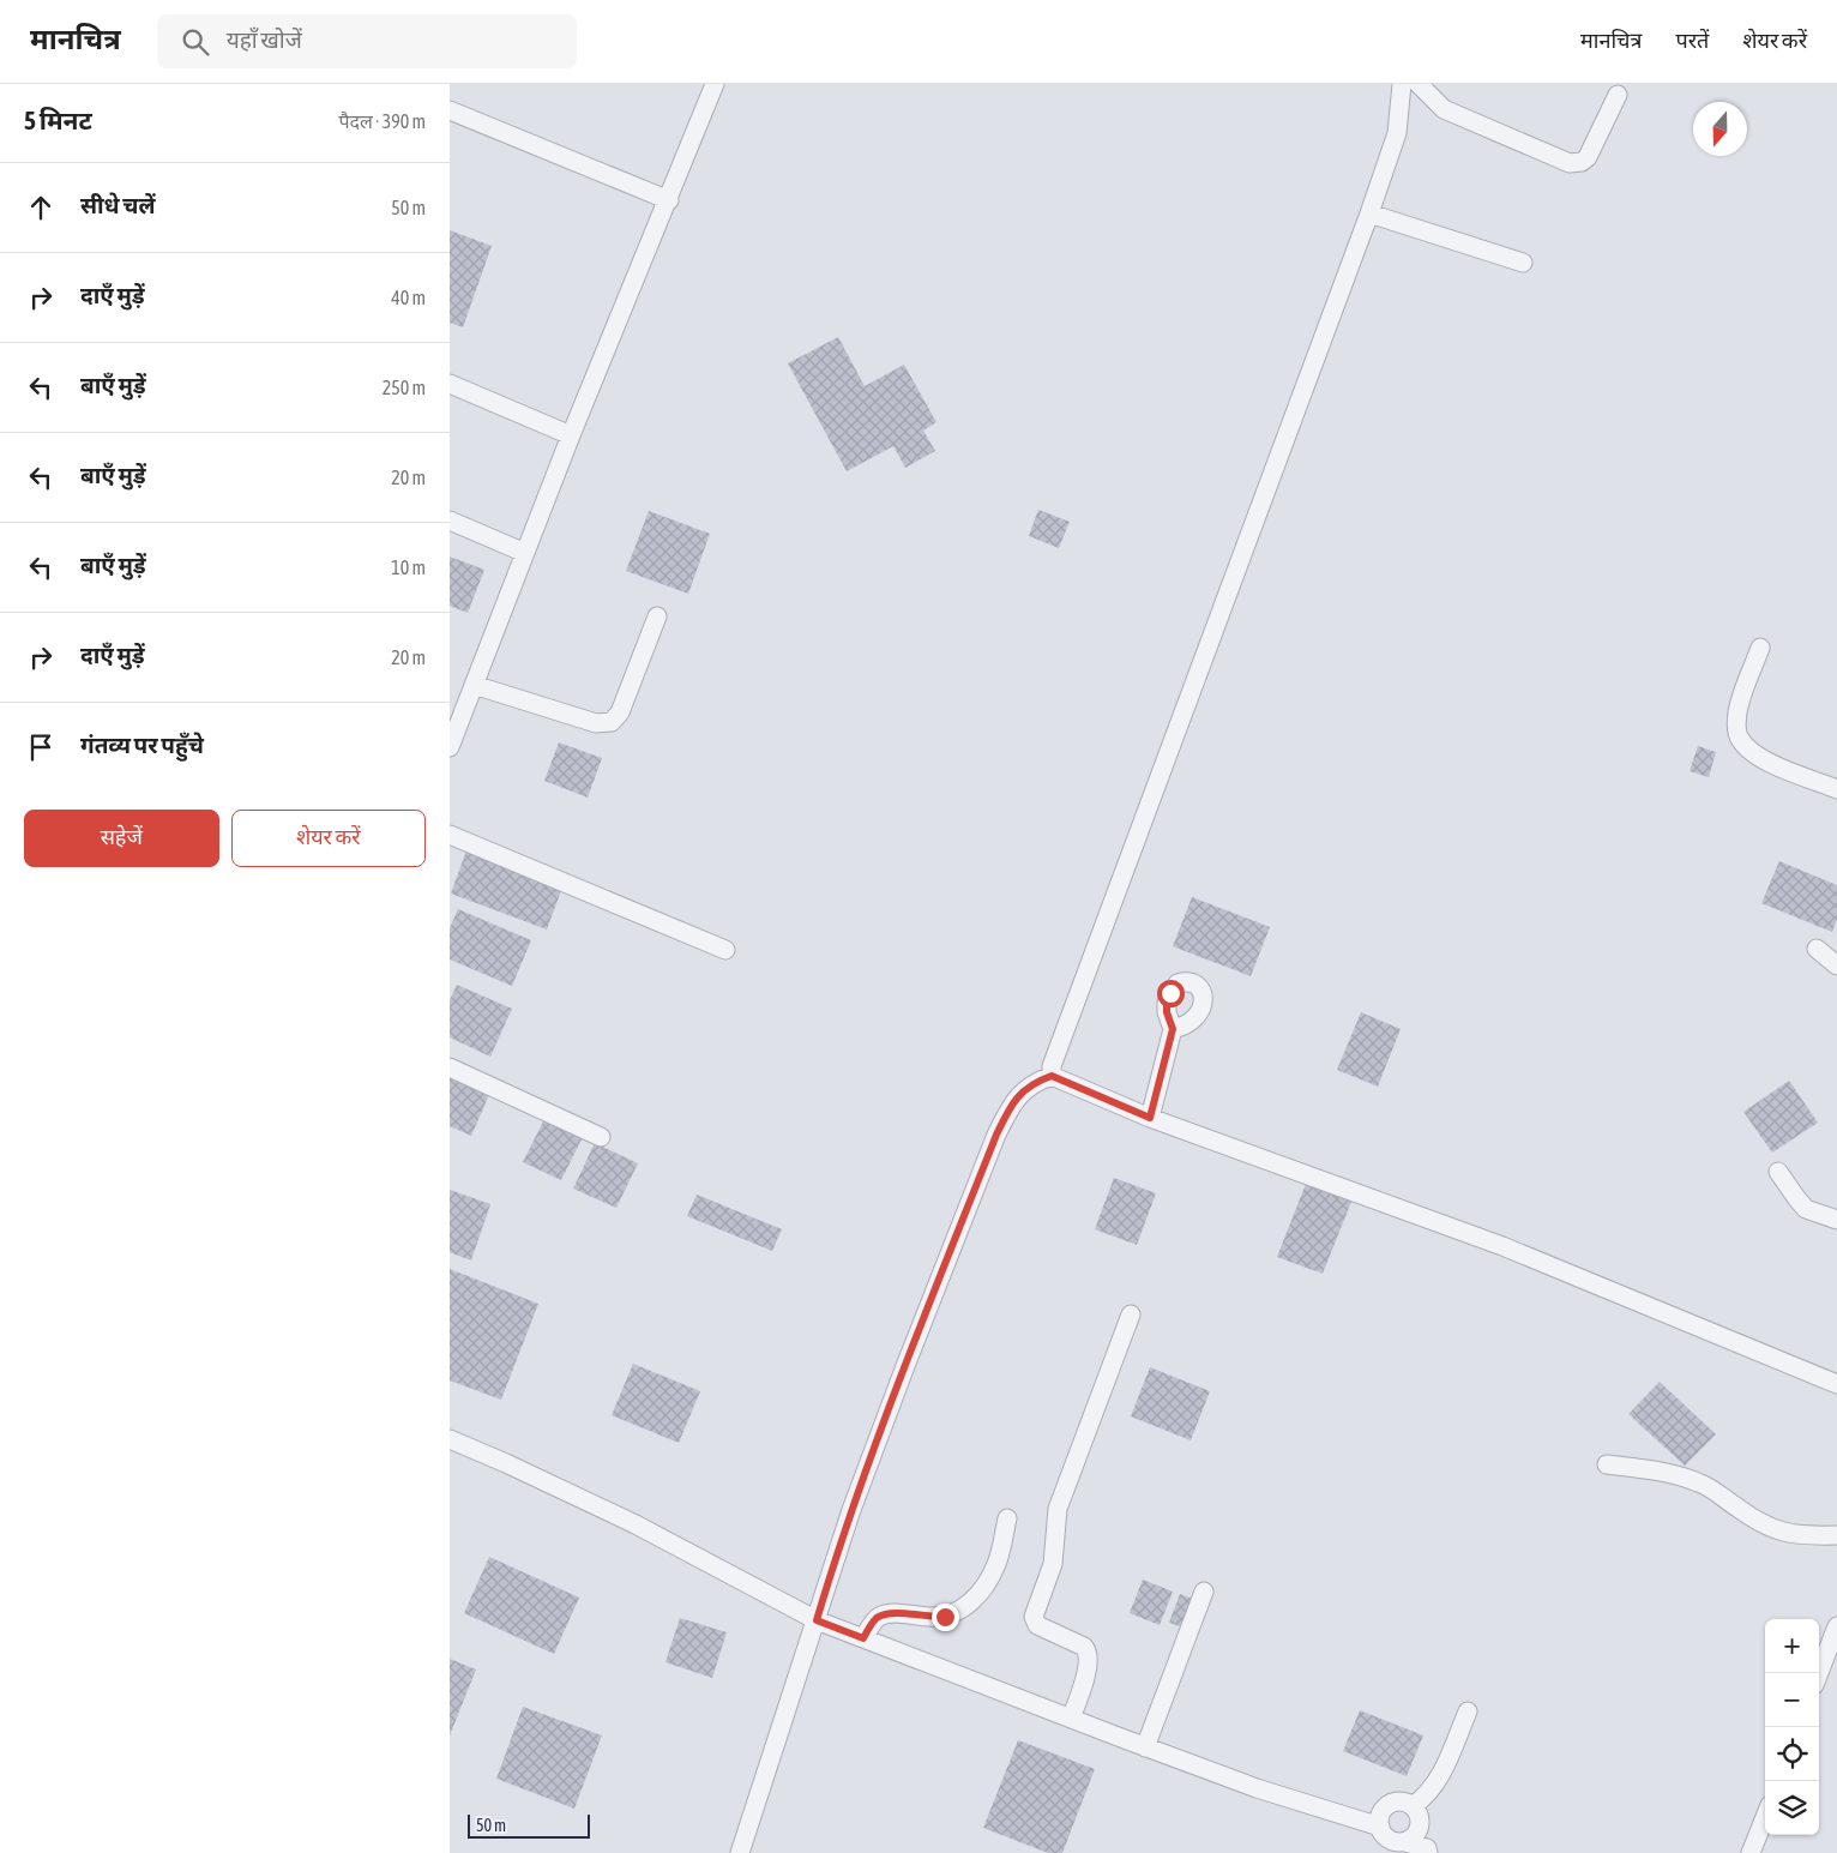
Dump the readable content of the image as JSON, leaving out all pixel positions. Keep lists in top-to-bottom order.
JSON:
{
  "scale_bar": "50 m",
  "north": "bottom",
  "page": {
    "header": "मानचित्र",
    "search": "यहाँ खोजें",
    "nav": ["मानचित्र", "परतें", "शेयर करें"],
    "heading": ["5 मिनट", "पैदल · 390 m"],
    "list": [
      ["सीधे चलें", "50 m"],
      ["दाएँ मुड़ें", "40 m"],
      ["बाएँ मुड़ें", "250 m"],
      ["बाएँ मुड़ें", "20 m"],
      ["बाएँ मुड़ें", "10 m"],
      ["दाएँ मुड़ें", "20 m"],
      "गंतव्य पर पहुँचे"
    ],
    "buttons": ["सहेजें", "शेयर करें"],
    "map_buttons": ["+", "−"],
    "scale": "50 m"
  }
}
